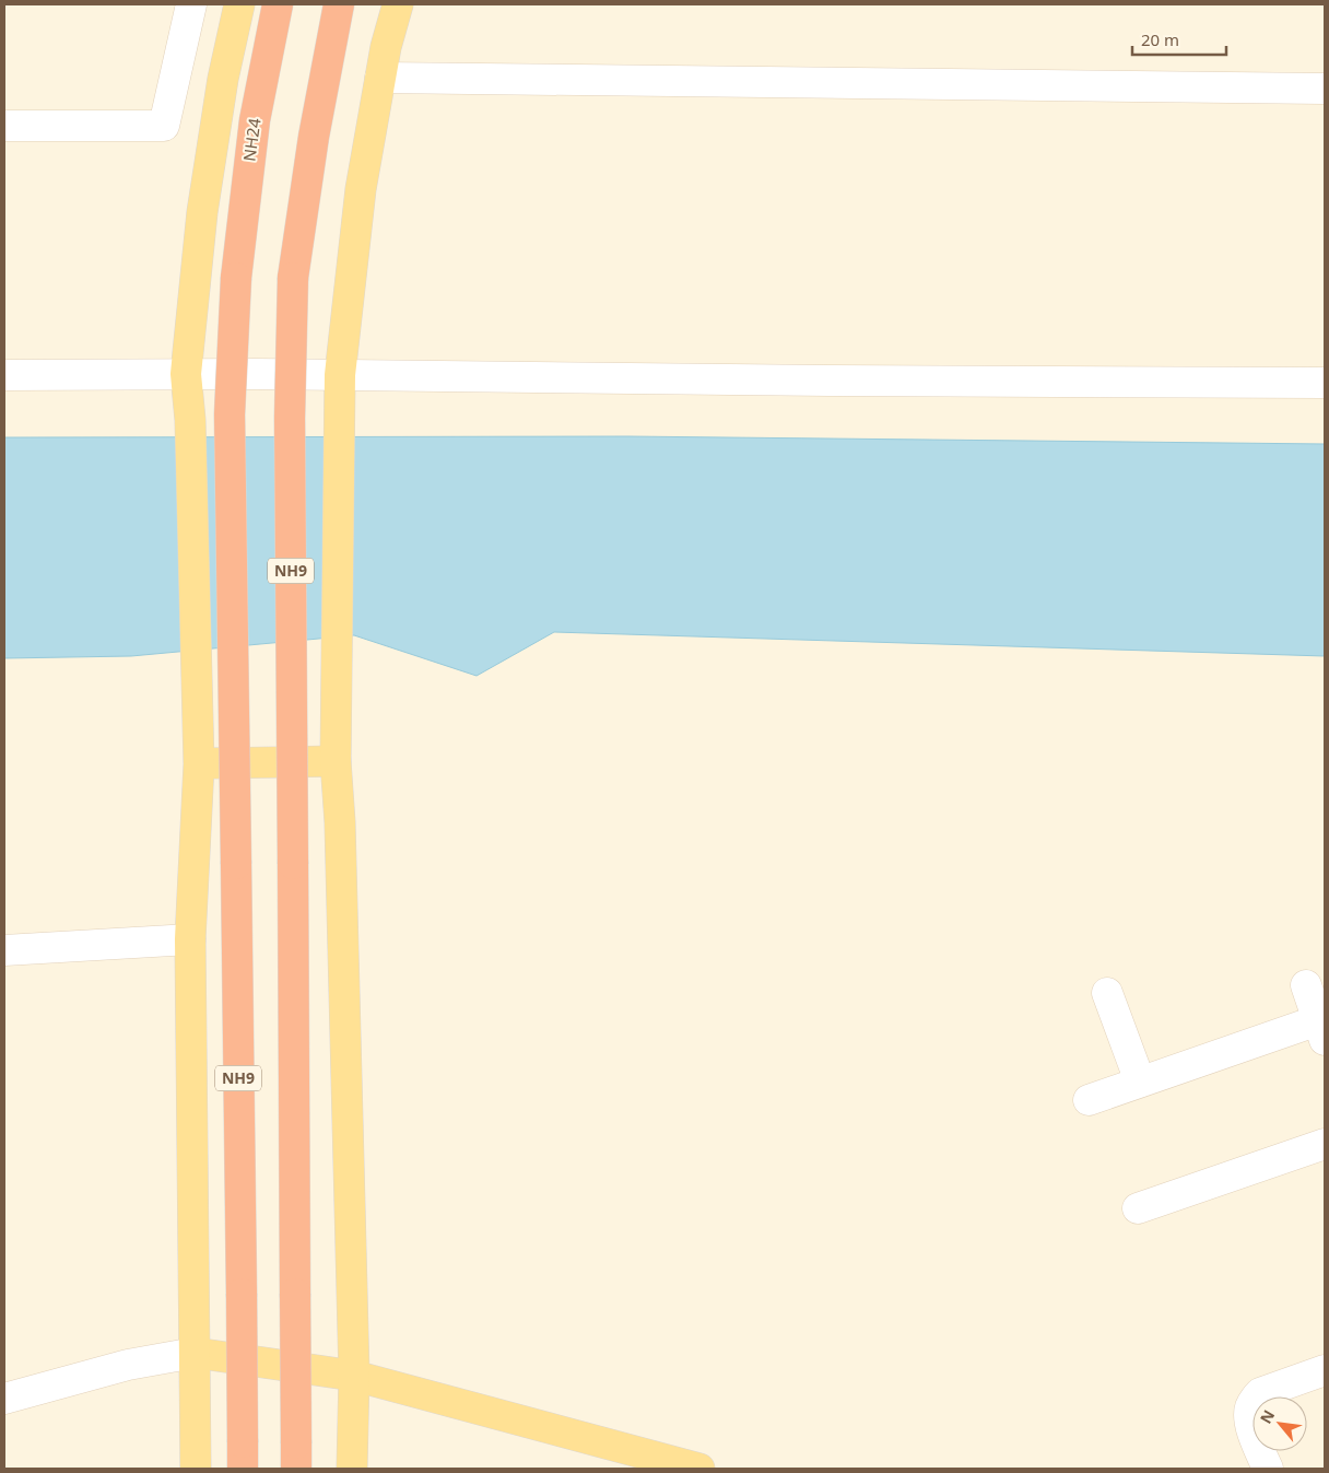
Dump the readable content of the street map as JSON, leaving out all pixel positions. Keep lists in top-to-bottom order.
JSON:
{
  "streets": {
    "highway": ["NH24", "NH9"]
  },
  "scale_bar": "20 m",
  "north": "top left"
}
